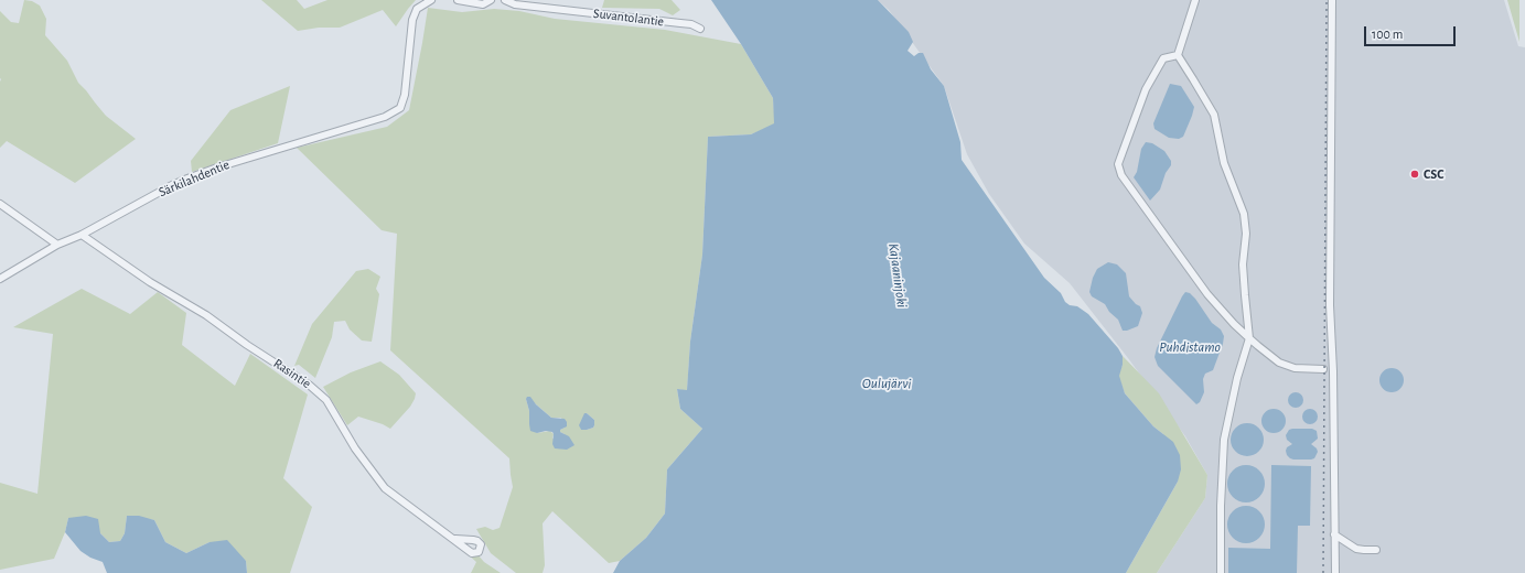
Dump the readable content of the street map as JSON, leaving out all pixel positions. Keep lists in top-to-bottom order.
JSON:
{
  "streets": {
    "street": ["Suvantolantie", "Särkilahdentie", "Rasintie"]
  },
  "crossings": [
    ["Särkilahdentie", "Rasintie"]
  ],
  "water": ["Kajaaninjoki", "Puhdistamo", "Oulujärvi"],
  "places": ["CSC"],
  "scale_bar": "100 m"
}
